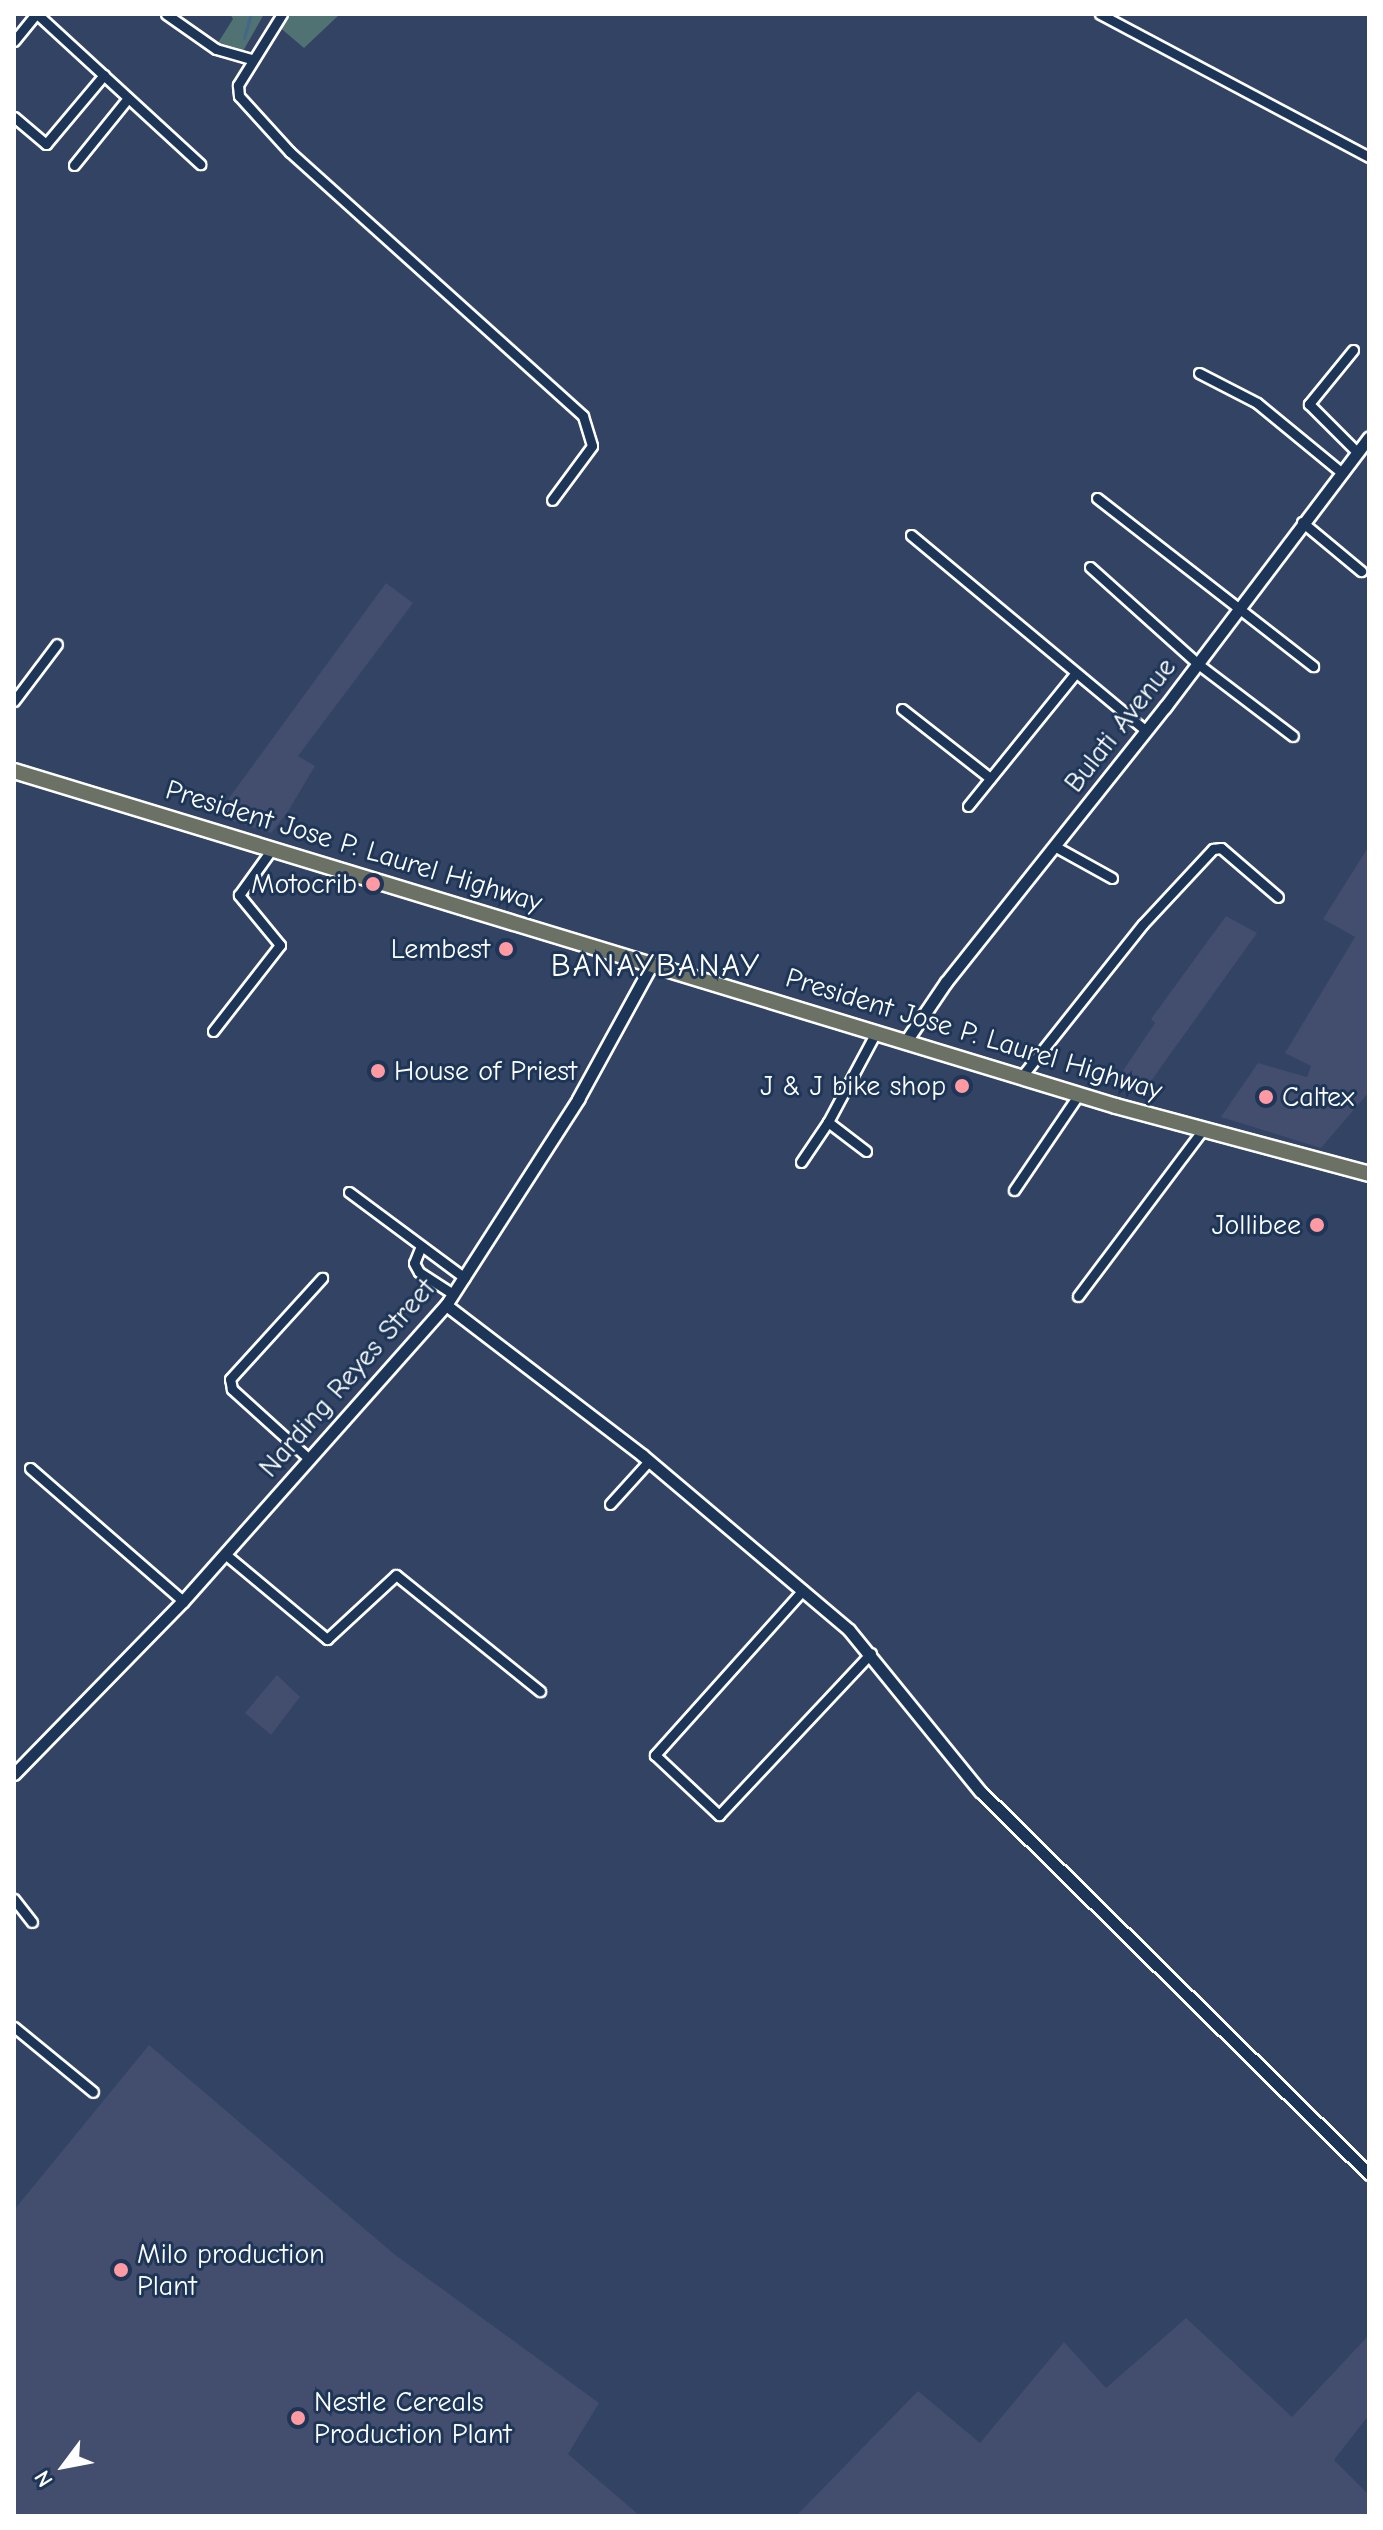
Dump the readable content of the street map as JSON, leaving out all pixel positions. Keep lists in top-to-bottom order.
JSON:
{
  "streets": {
    "highway": ["President Jose P. Laurel Highway"],
    "street": ["Bulati Avenue", "Narding Reyes Street"]
  },
  "crossings": [
    ["Bulati Avenue", "President Jose P. Laurel Highway"],
    ["President Jose P. Laurel Highway", "Narding Reyes Street"]
  ],
  "districts": ["BANAYBANAY"],
  "places": [
    "Motocrib",
    "Lembest",
    "House of Priest",
    "J & J bike shop",
    "Caltex",
    "Jollibee",
    "Milo production Plant",
    "Nestle Cereals Production Plant"
  ],
  "north": "bottom left"
}
